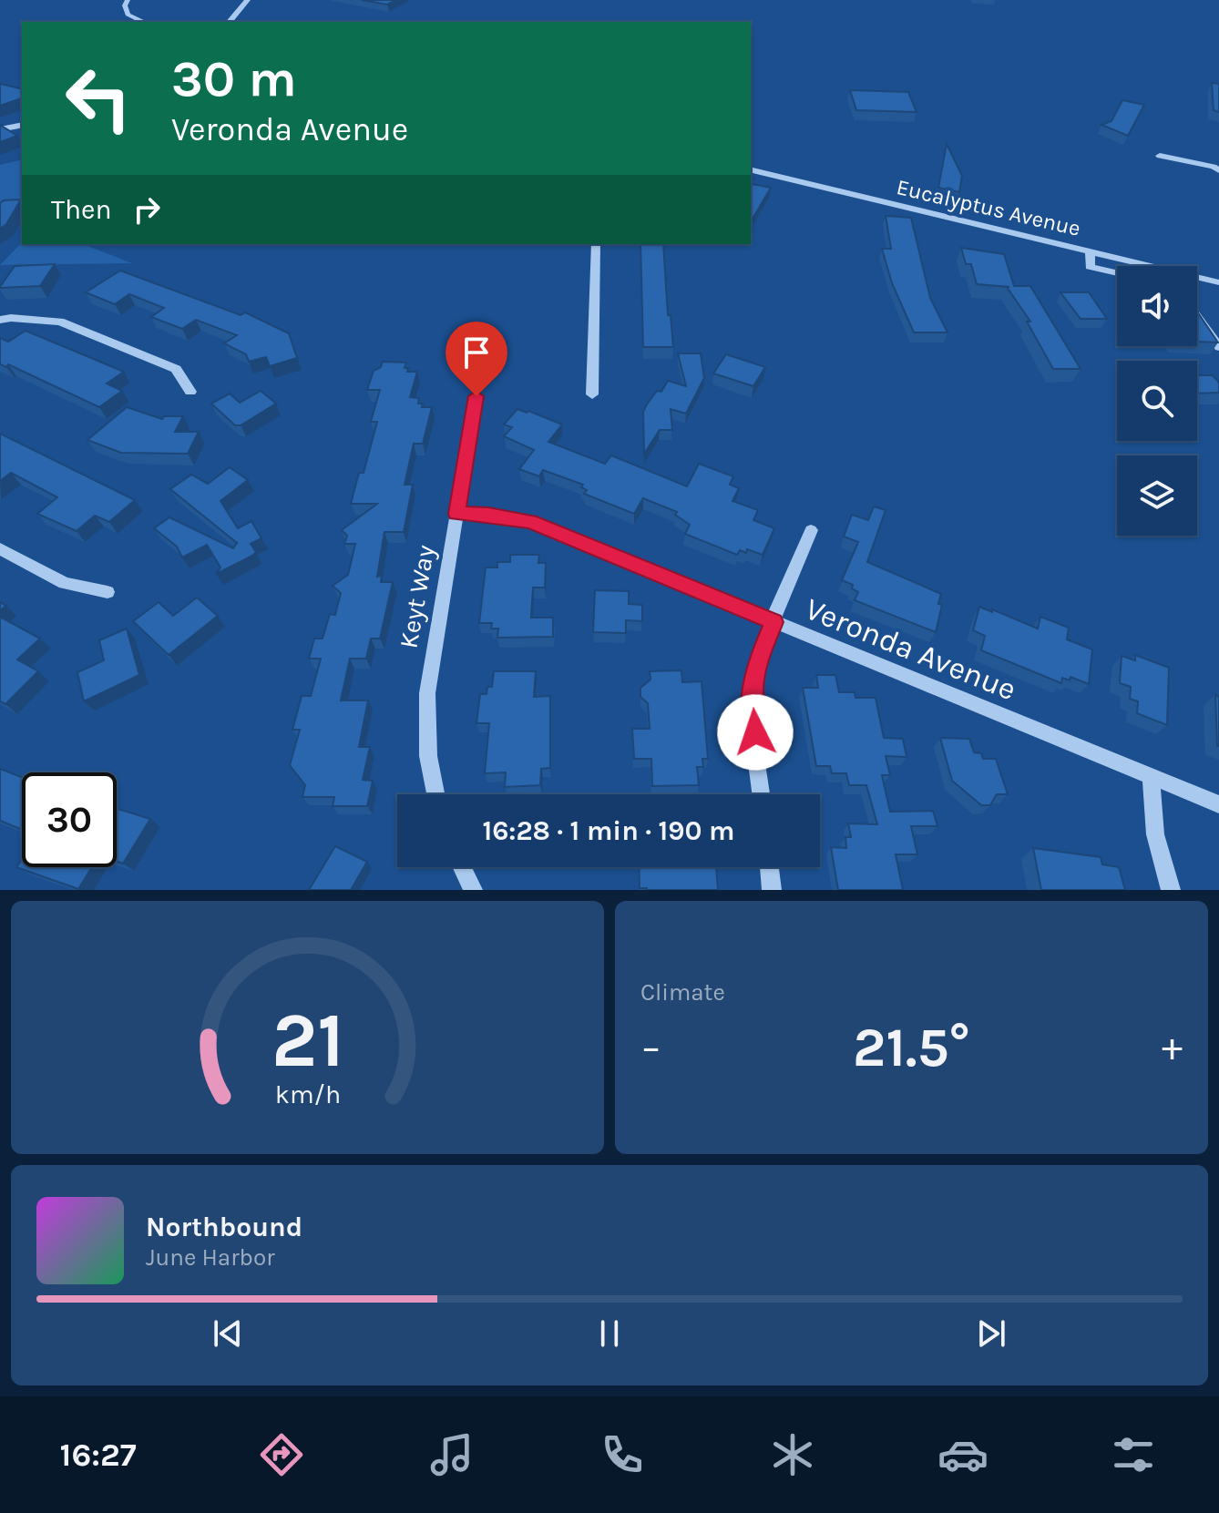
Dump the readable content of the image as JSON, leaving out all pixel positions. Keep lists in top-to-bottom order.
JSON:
{
  "streets": {
    "street": ["Eucalyptus Avenue", "Keyt Way", "Veronda Avenue"]
  },
  "crossings": [
    ["Keyt Way", "Veronda Avenue"]
  ],
  "page": {
    "turn": ["30 m", "Veronda Avenue"],
    "then": "Then",
    "limit": "30",
    "trip": "16:28 · 1 min · 190 m",
    "tile": "Climate",
    "heat": ["−", "21.5°", "+"],
    "song": ["Northbound", "June Harbor"],
    "tabs": "16:27",
    "gauge": ["21", "km/h"]
  }
}
